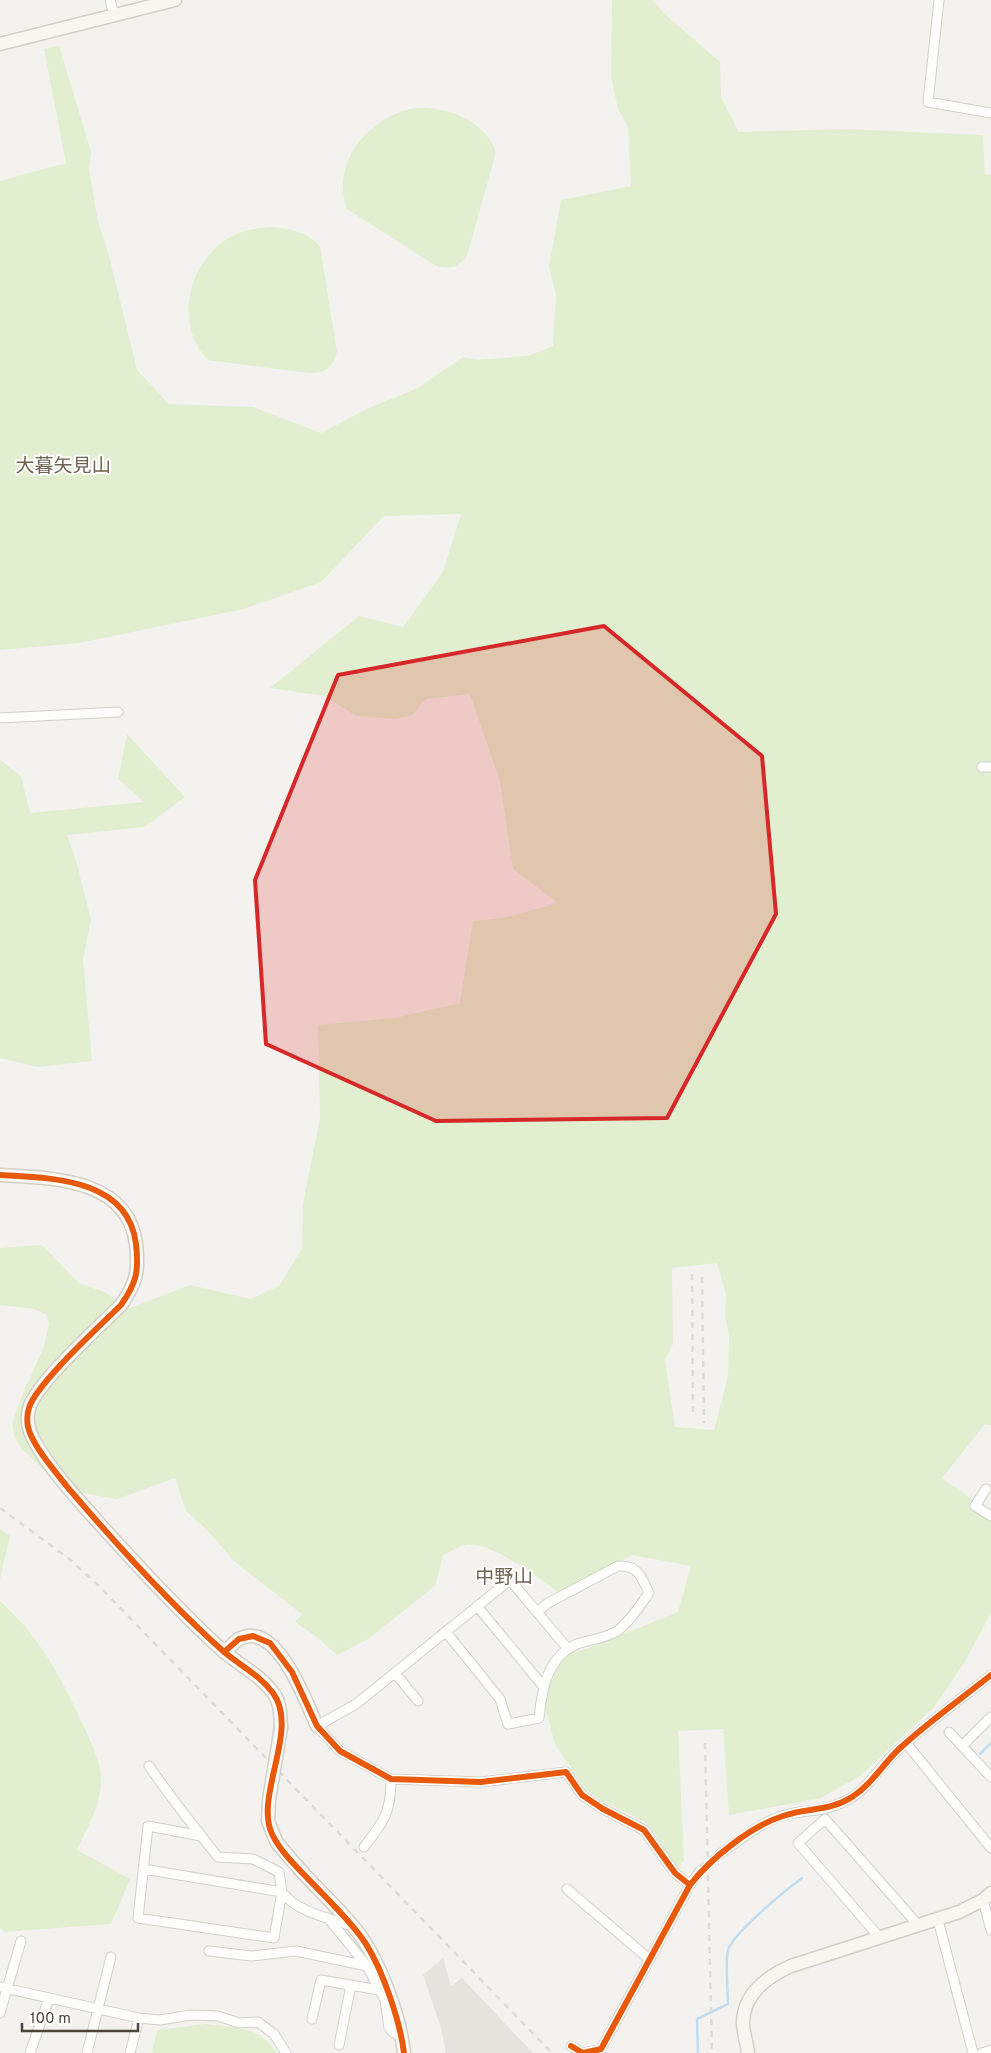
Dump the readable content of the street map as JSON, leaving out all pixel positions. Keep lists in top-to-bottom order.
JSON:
{
  "districts": ["大暮矢見山", "中野山"],
  "scale_bar": "100 m"
}
